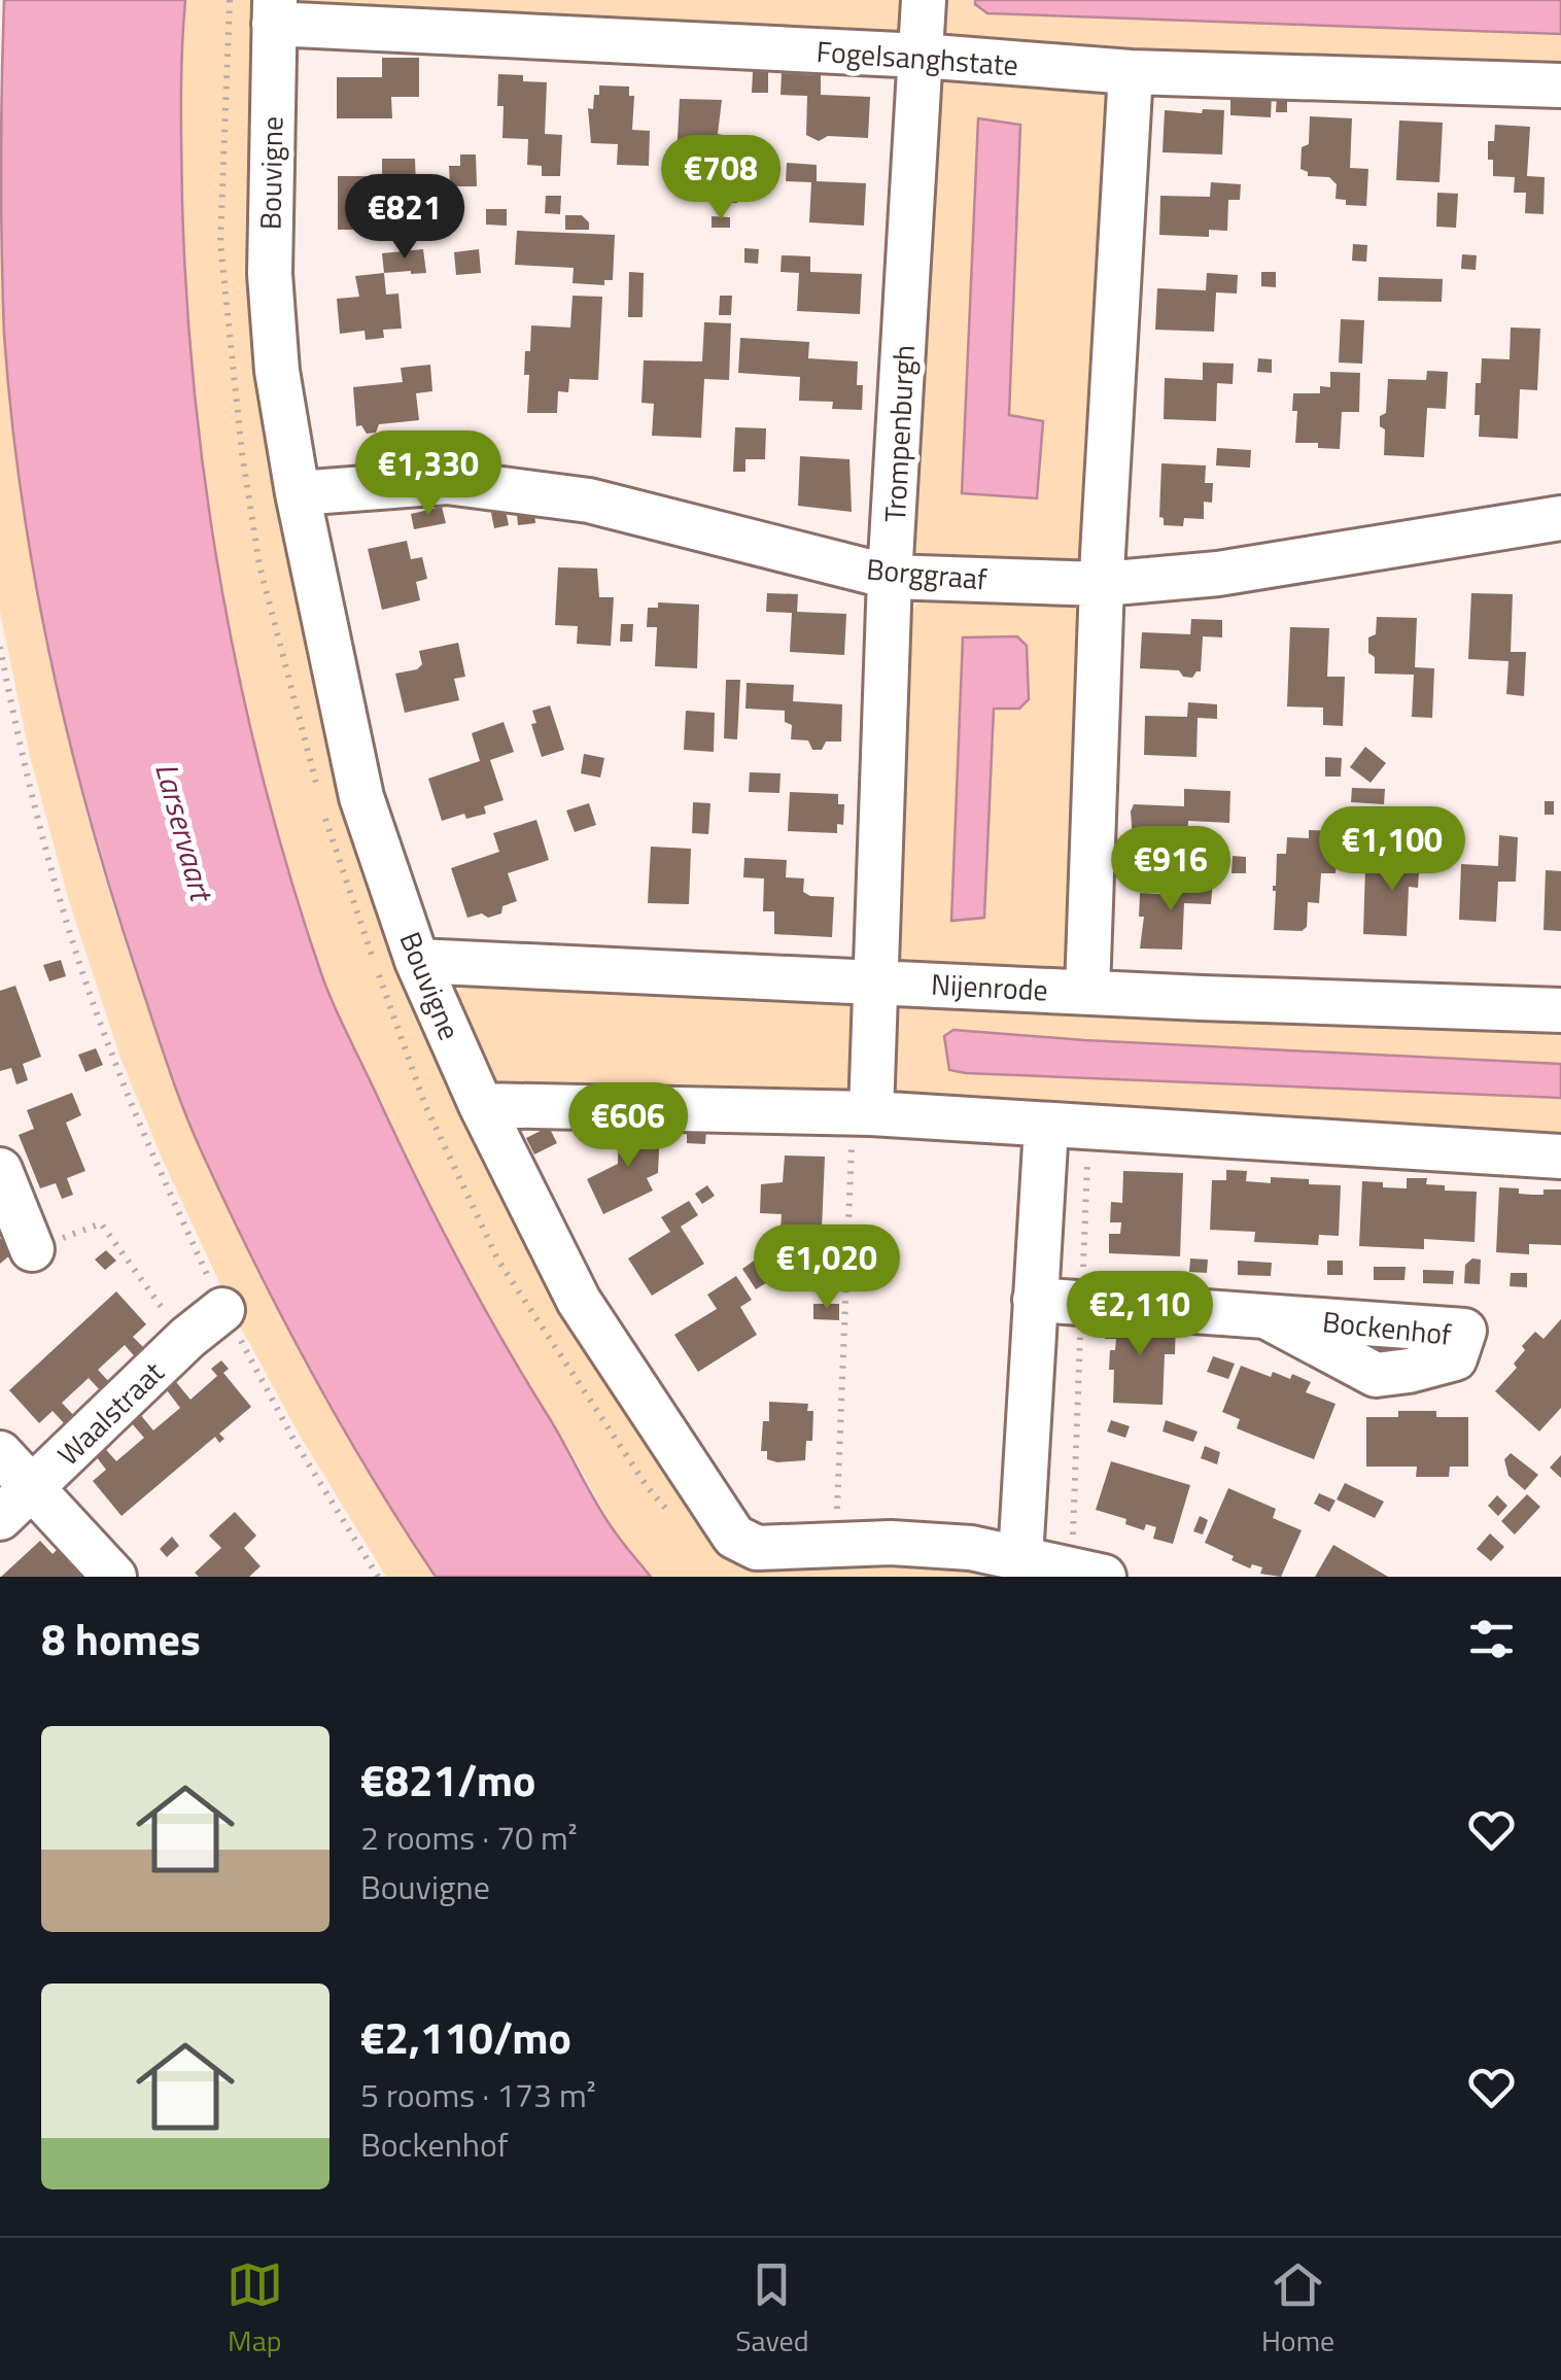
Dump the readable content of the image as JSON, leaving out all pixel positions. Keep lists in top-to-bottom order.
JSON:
{
  "streets": {
    "street": [
      "Fogelsanghstate",
      "Bouvigne",
      "Trompenburgh",
      "Borggraaf",
      "Nijenrode",
      "Waalstraat"
    ]
  },
  "crossings": [
    ["Fogelsanghstate", "Bouvigne"],
    ["Fogelsanghstate", "Trompenburgh"],
    ["Bouvigne", "Borggraaf"],
    ["Bouvigne", "Nijenrode"],
    ["Trompenburgh", "Borggraaf"],
    ["Trompenburgh", "Nijenrode"]
  ],
  "water": ["Larservaart"],
  "page": {
    "price": [
      "€708",
      "€821",
      "€1,330",
      "€1,100",
      "€916",
      "€606",
      "€1,020",
      "€2,110"
    ],
    "heading": "8 homes",
    "list": [
      {
        "name": "€821/mo",
        "note": "2 rooms · 70 m² · Bouvigne"
      },
      {
        "name": "€2,110/mo",
        "note": "5 rooms · 173 m² · Bockenhof"
      }
    ],
    "tabs": ["Map", "Saved", "Home"]
  }
}
